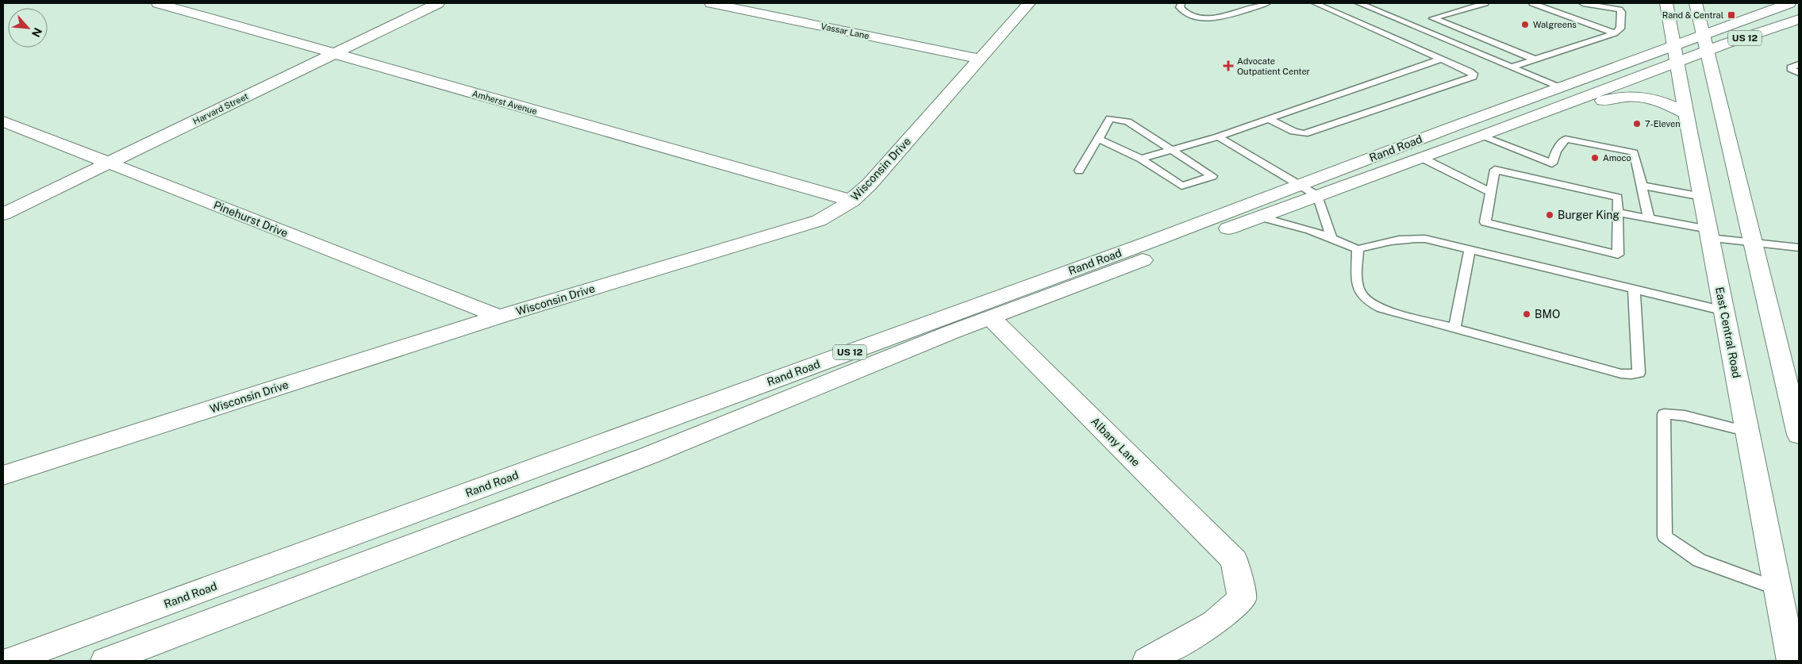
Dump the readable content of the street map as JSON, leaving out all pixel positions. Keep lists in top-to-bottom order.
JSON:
{
  "streets": {
    "main road": [
      "Vassar Lane",
      "US 12",
      "Amherst Avenue",
      "Harvard Street",
      "Rand Road",
      "Wisconsin Drive",
      "Pinehurst Drive",
      "East Central Road",
      "Albany Lane"
    ]
  },
  "crossings": [
    ["Vassar Lane", "Wisconsin Drive"],
    ["US 12", "Rand Road"],
    ["US 12", "East Central Road"],
    ["Amherst Avenue", "Harvard Street"],
    ["Amherst Avenue", "Wisconsin Drive"],
    ["Harvard Street", "Pinehurst Drive"],
    ["Rand Road", "East Central Road"],
    ["Wisconsin Drive", "Pinehurst Drive"]
  ],
  "places": {
    "transit": ["Rand & Central"],
    "other": [
      "Walgreens",
      "7-Eleven",
      "Amoco",
      "Burger King",
      "BMO"
    ],
    "health": ["Advocate Outpatient Center"]
  },
  "north": "bottom right"
}
